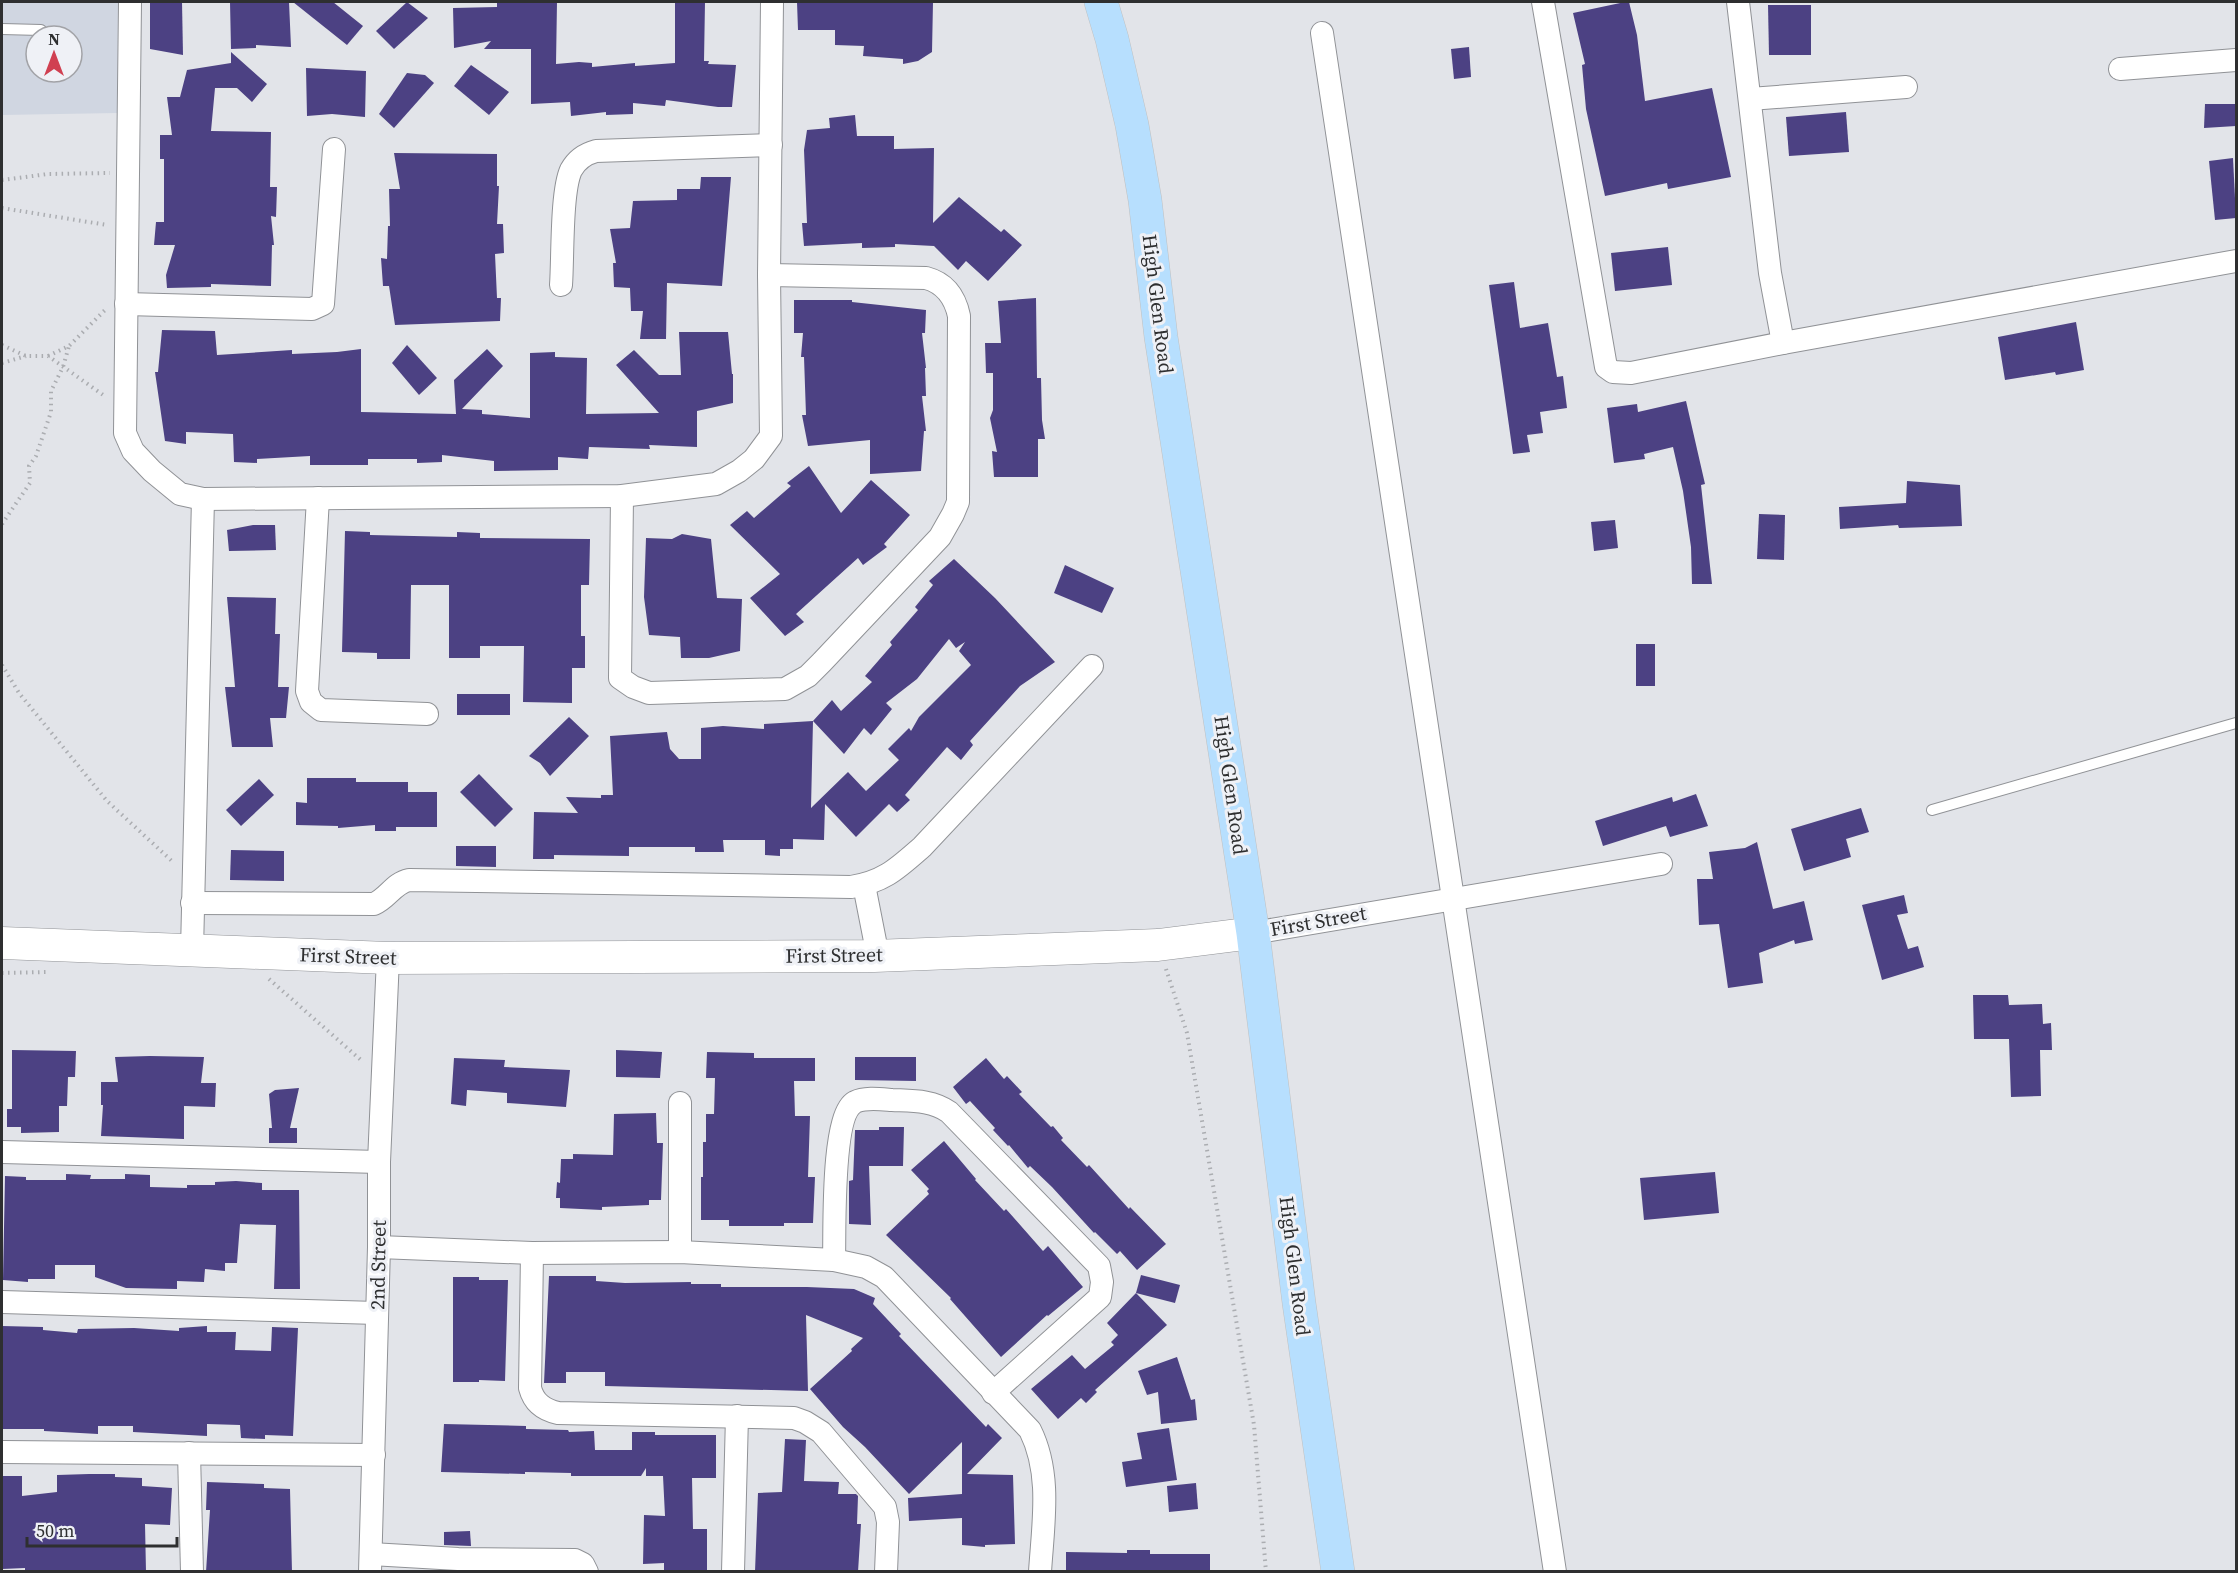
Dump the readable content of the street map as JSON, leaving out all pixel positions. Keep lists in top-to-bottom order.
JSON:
{
  "streets": {
    "main road": ["High Glen Road"],
    "street": ["First Street", "2nd Street"]
  },
  "crossings": [
    ["High Glen Road", "First Street"],
    ["First Street", "2nd Street"]
  ],
  "scale_bar": "50 m",
  "north": "top"
}
